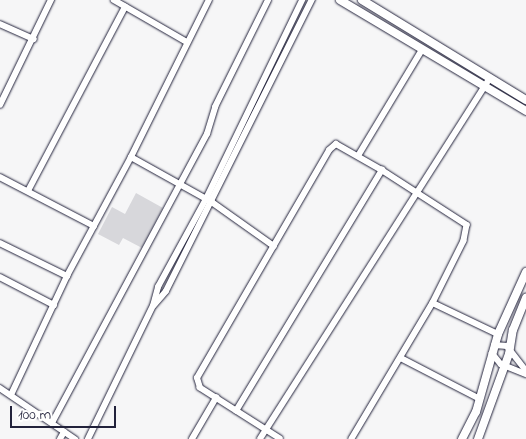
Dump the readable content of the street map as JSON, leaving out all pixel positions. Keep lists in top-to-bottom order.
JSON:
{
  "scale_bar": "100 m"
}
